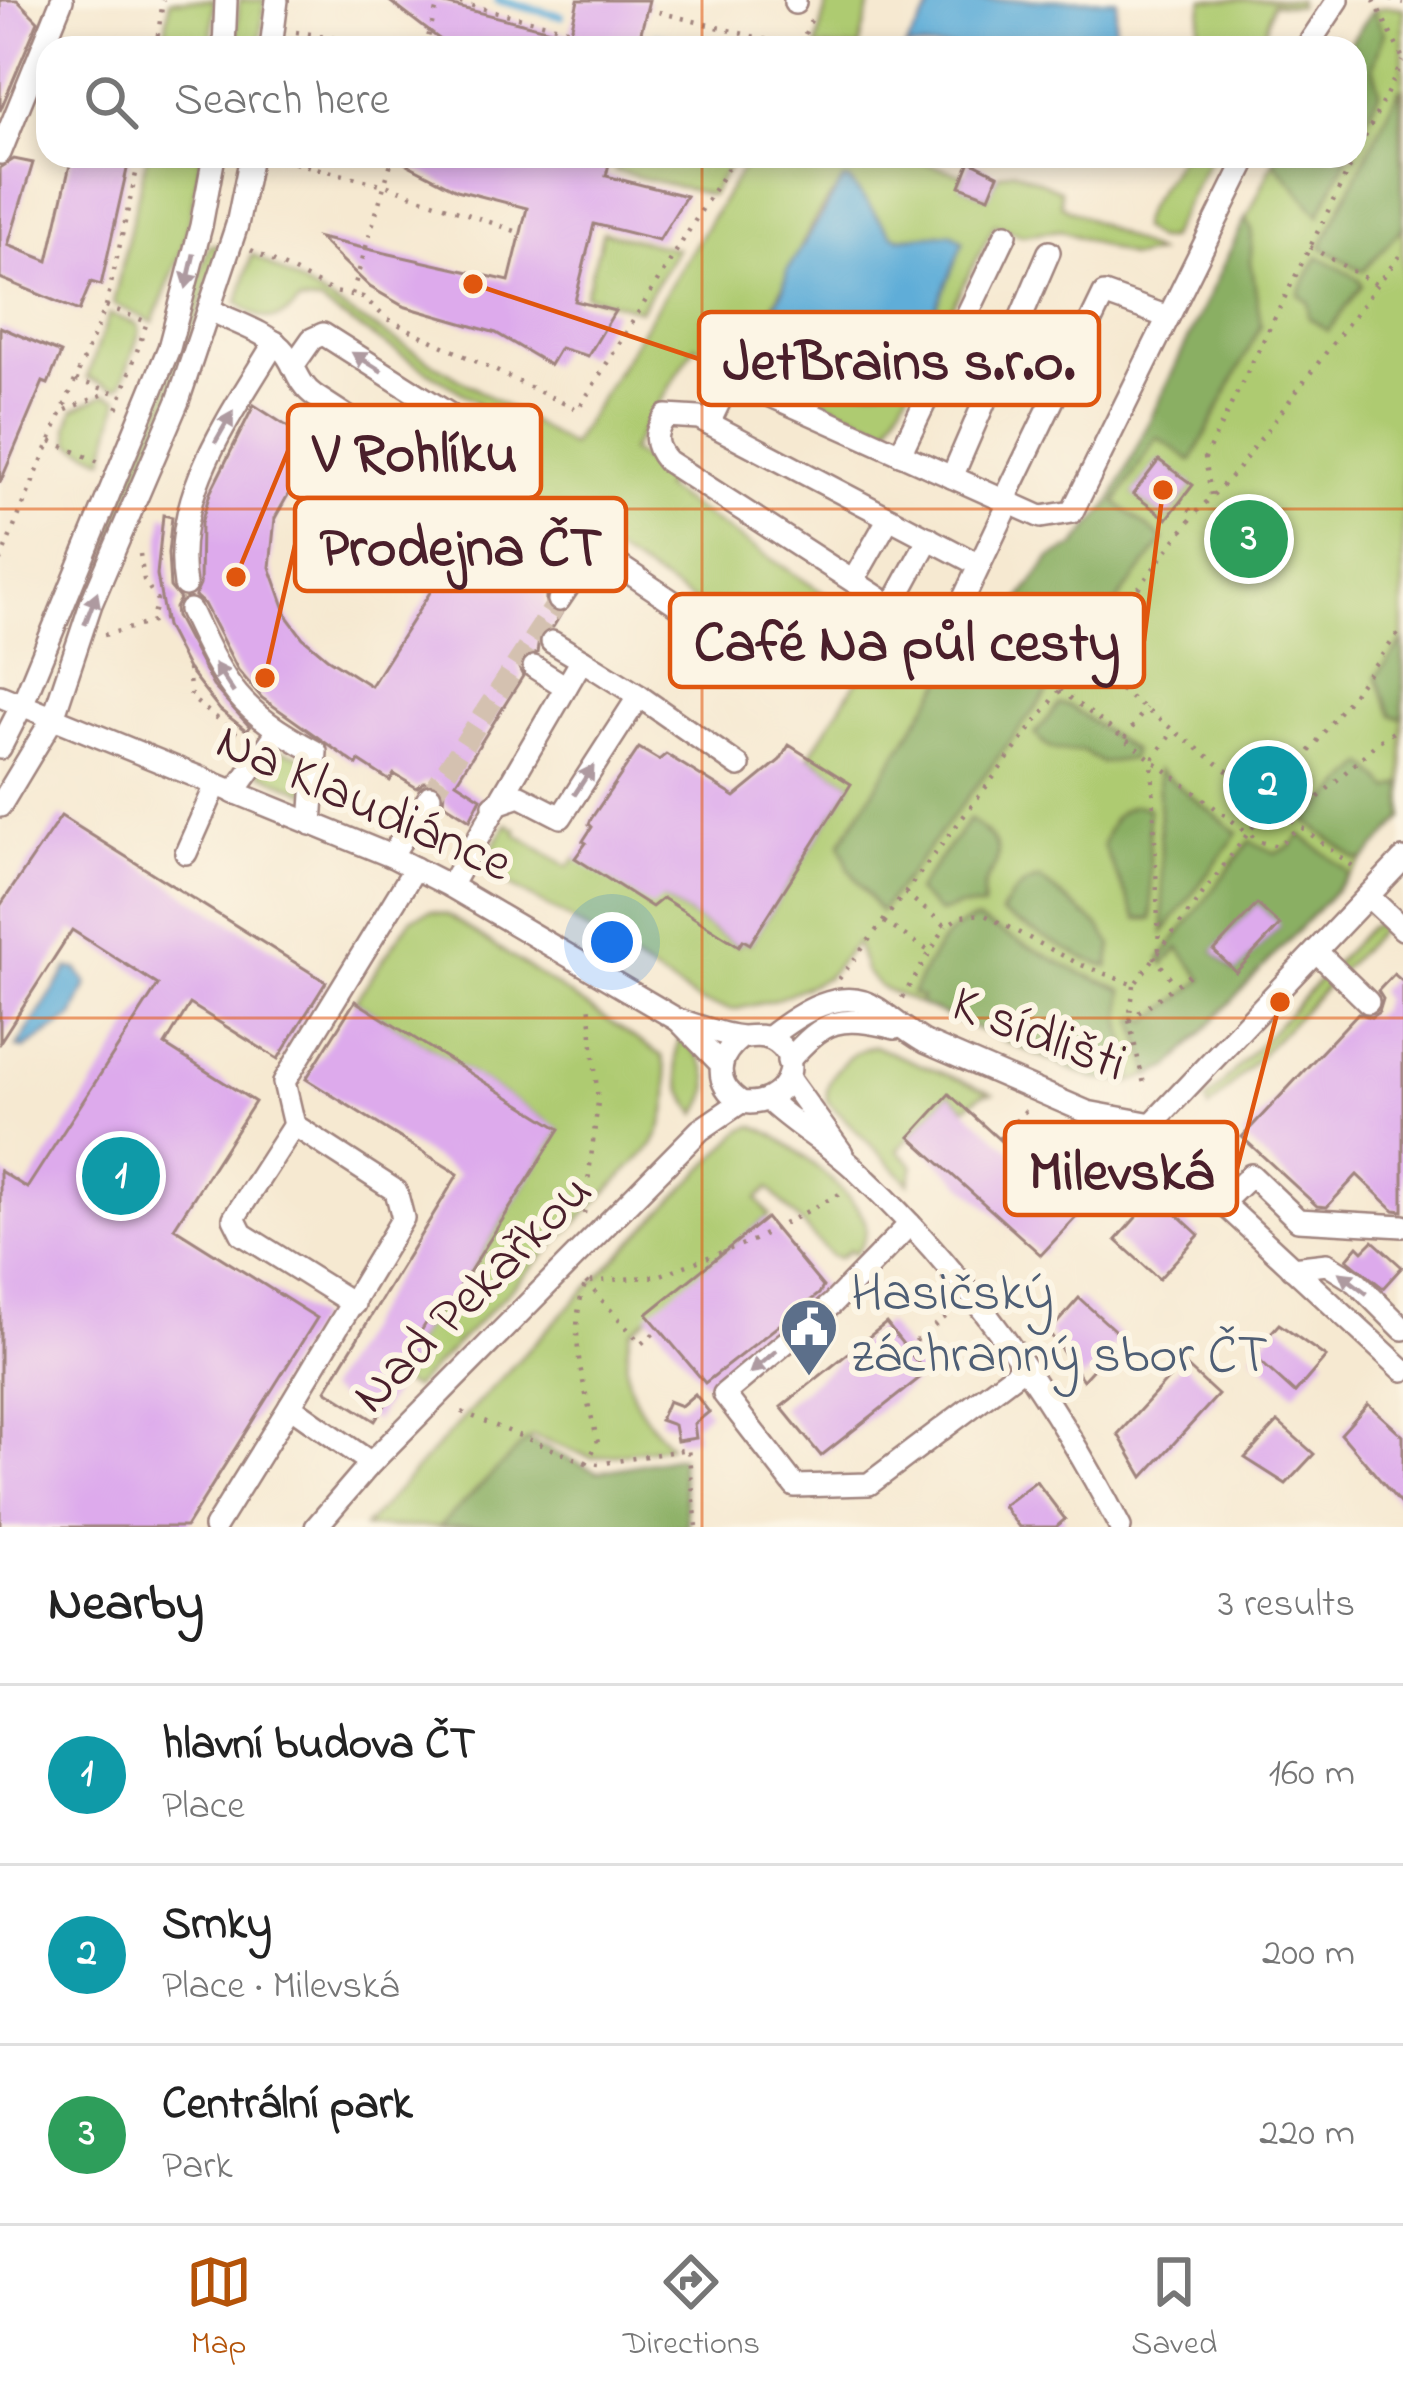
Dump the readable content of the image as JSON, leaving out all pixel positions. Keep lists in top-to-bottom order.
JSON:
{
  "streets": {
    "street": ["Na Klaudiánce", "K sídlišti", "Nad Pekařkou"]
  },
  "crossings": [
    ["Na Klaudiánce", "K sídlišti"],
    ["Na Klaudiánce", "Nad Pekařkou"],
    ["K sídlišti", "Nad Pekařkou"]
  ],
  "places": {
    "other": [
      "JetBrains s.r.o.",
      "Café Na půl cesty",
      "V Rohlíku",
      "Prodejna ČT",
      "Milevská"
    ],
    "public building": ["Hasičský záchranný sbor ČT"]
  },
  "page": {
    "search": "Search here",
    "pins": ["3", "2", "1"],
    "heading": ["Nearby", "3 results"],
    "list": [
      {
        "mark": "1",
        "name": "hlavní budova ČT",
        "note": "Place",
        "value": "160 m"
      },
      {
        "mark": "2",
        "name": "Srnky",
        "note": "Place · Milevská",
        "value": "200 m"
      },
      {
        "mark": "3",
        "name": "Centrální park",
        "note": "Park",
        "value": "220 m"
      }
    ],
    "nav": ["Map", "Directions", "Saved"]
  }
}
